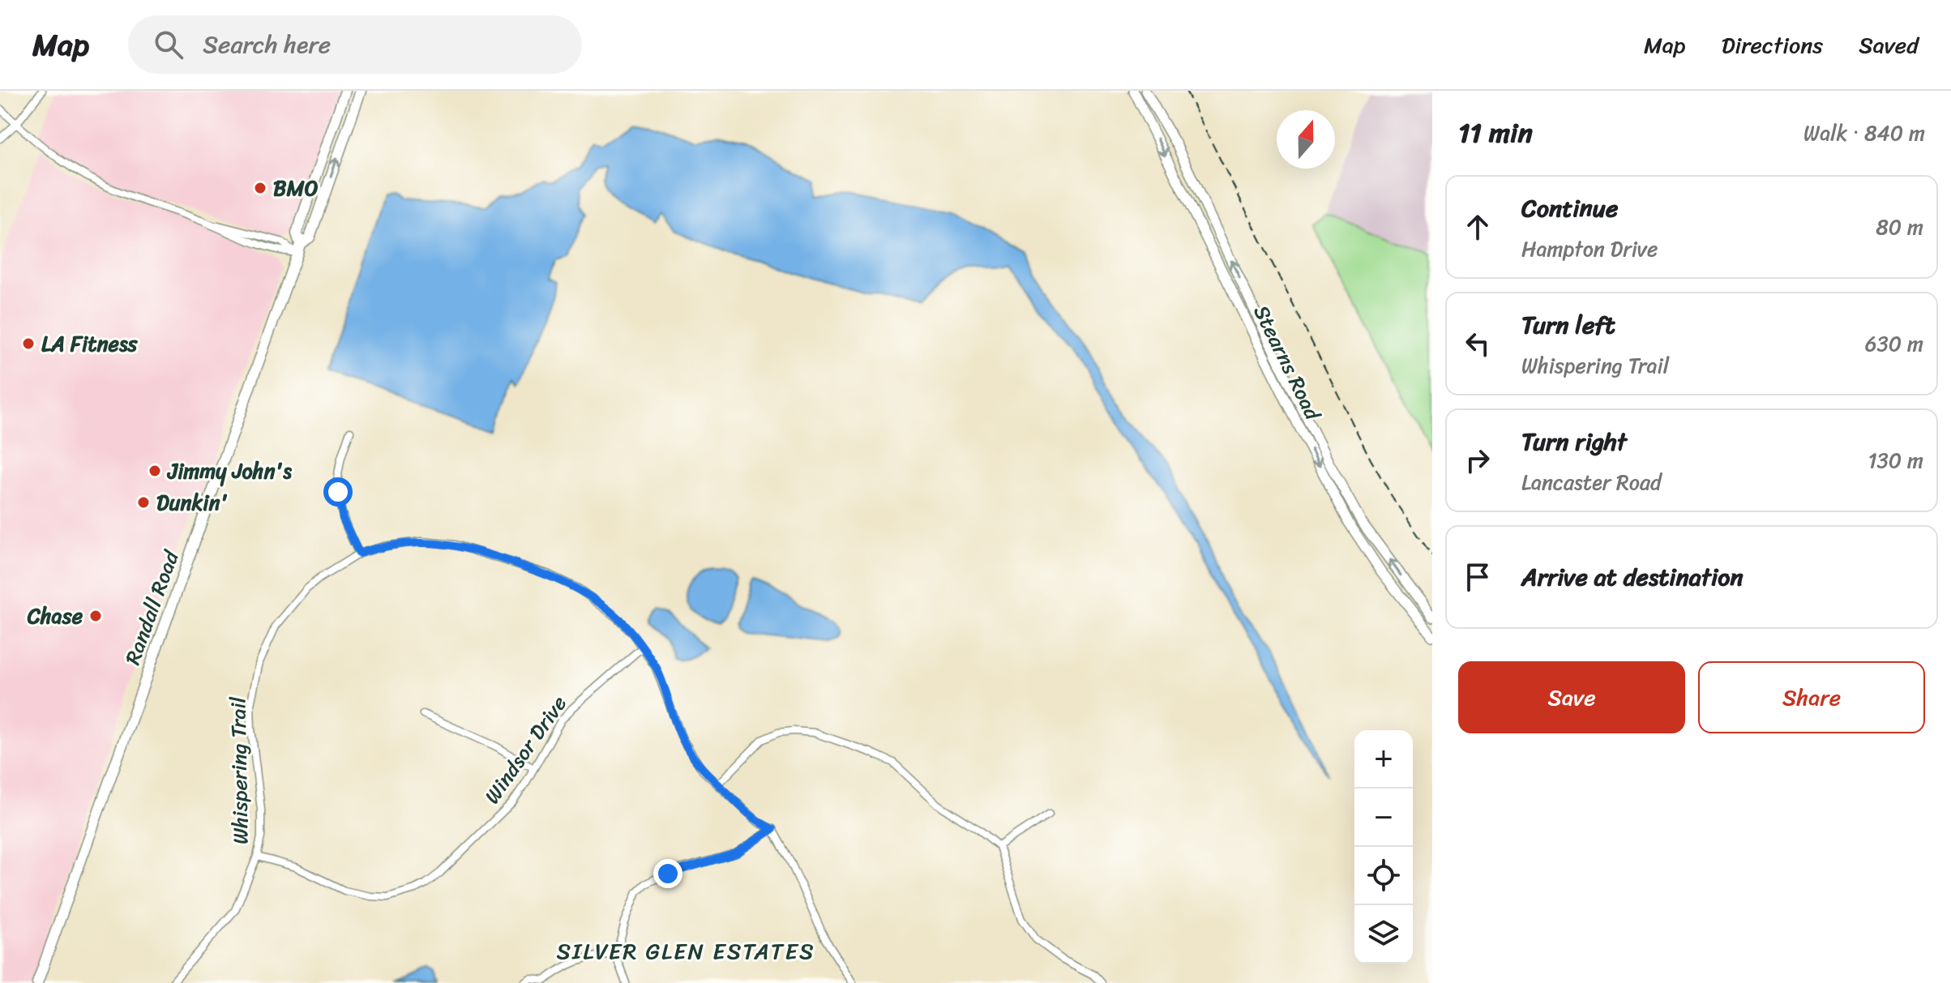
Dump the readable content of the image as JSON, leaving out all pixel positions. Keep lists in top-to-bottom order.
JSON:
{
  "streets": {
    "main road": ["Stearns Road", "Randall Road"],
    "street": ["Windsor Drive", "Whispering Trail"]
  },
  "crossings": [
    ["Windsor Drive", "Whispering Trail"]
  ],
  "districts": ["SILVER GLEN ESTATES"],
  "places": [
    "BMO",
    "LA Fitness",
    "Jimmy John's",
    "Dunkin'",
    "Chase"
  ],
  "north": "top",
  "page": {
    "header": "Map",
    "search": "Search here",
    "nav": ["Map", "Directions", "Saved"],
    "heading": ["11 min", "Walk · 840 m"],
    "list": [
      ["Continue", "Hampton Drive", "80 m"],
      ["Turn left", "Whispering Trail", "630 m"],
      ["Turn right", "Lancaster Road", "130 m"],
      "Arrive at destination"
    ],
    "buttons": ["Save", "Share"],
    "map_buttons": ["+", "−"]
  }
}
